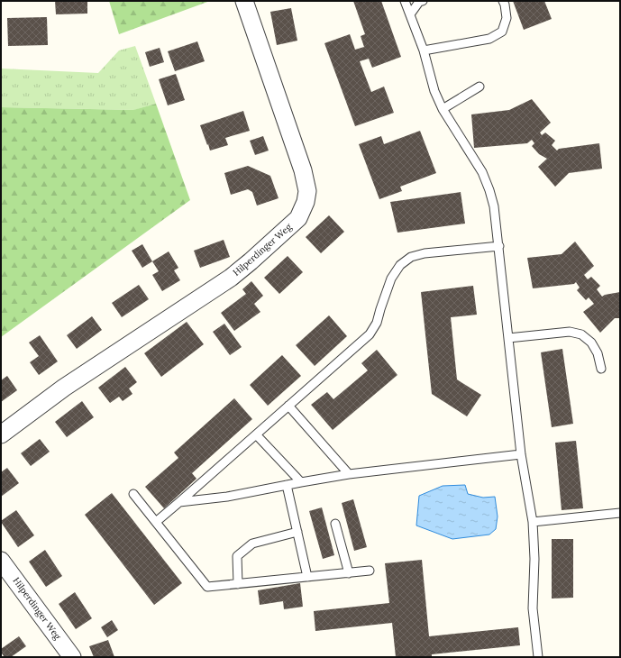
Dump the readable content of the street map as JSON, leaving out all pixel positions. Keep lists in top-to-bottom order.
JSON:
{
  "streets": {
    "street": ["Hilperdinger Weg"]
  }
}
